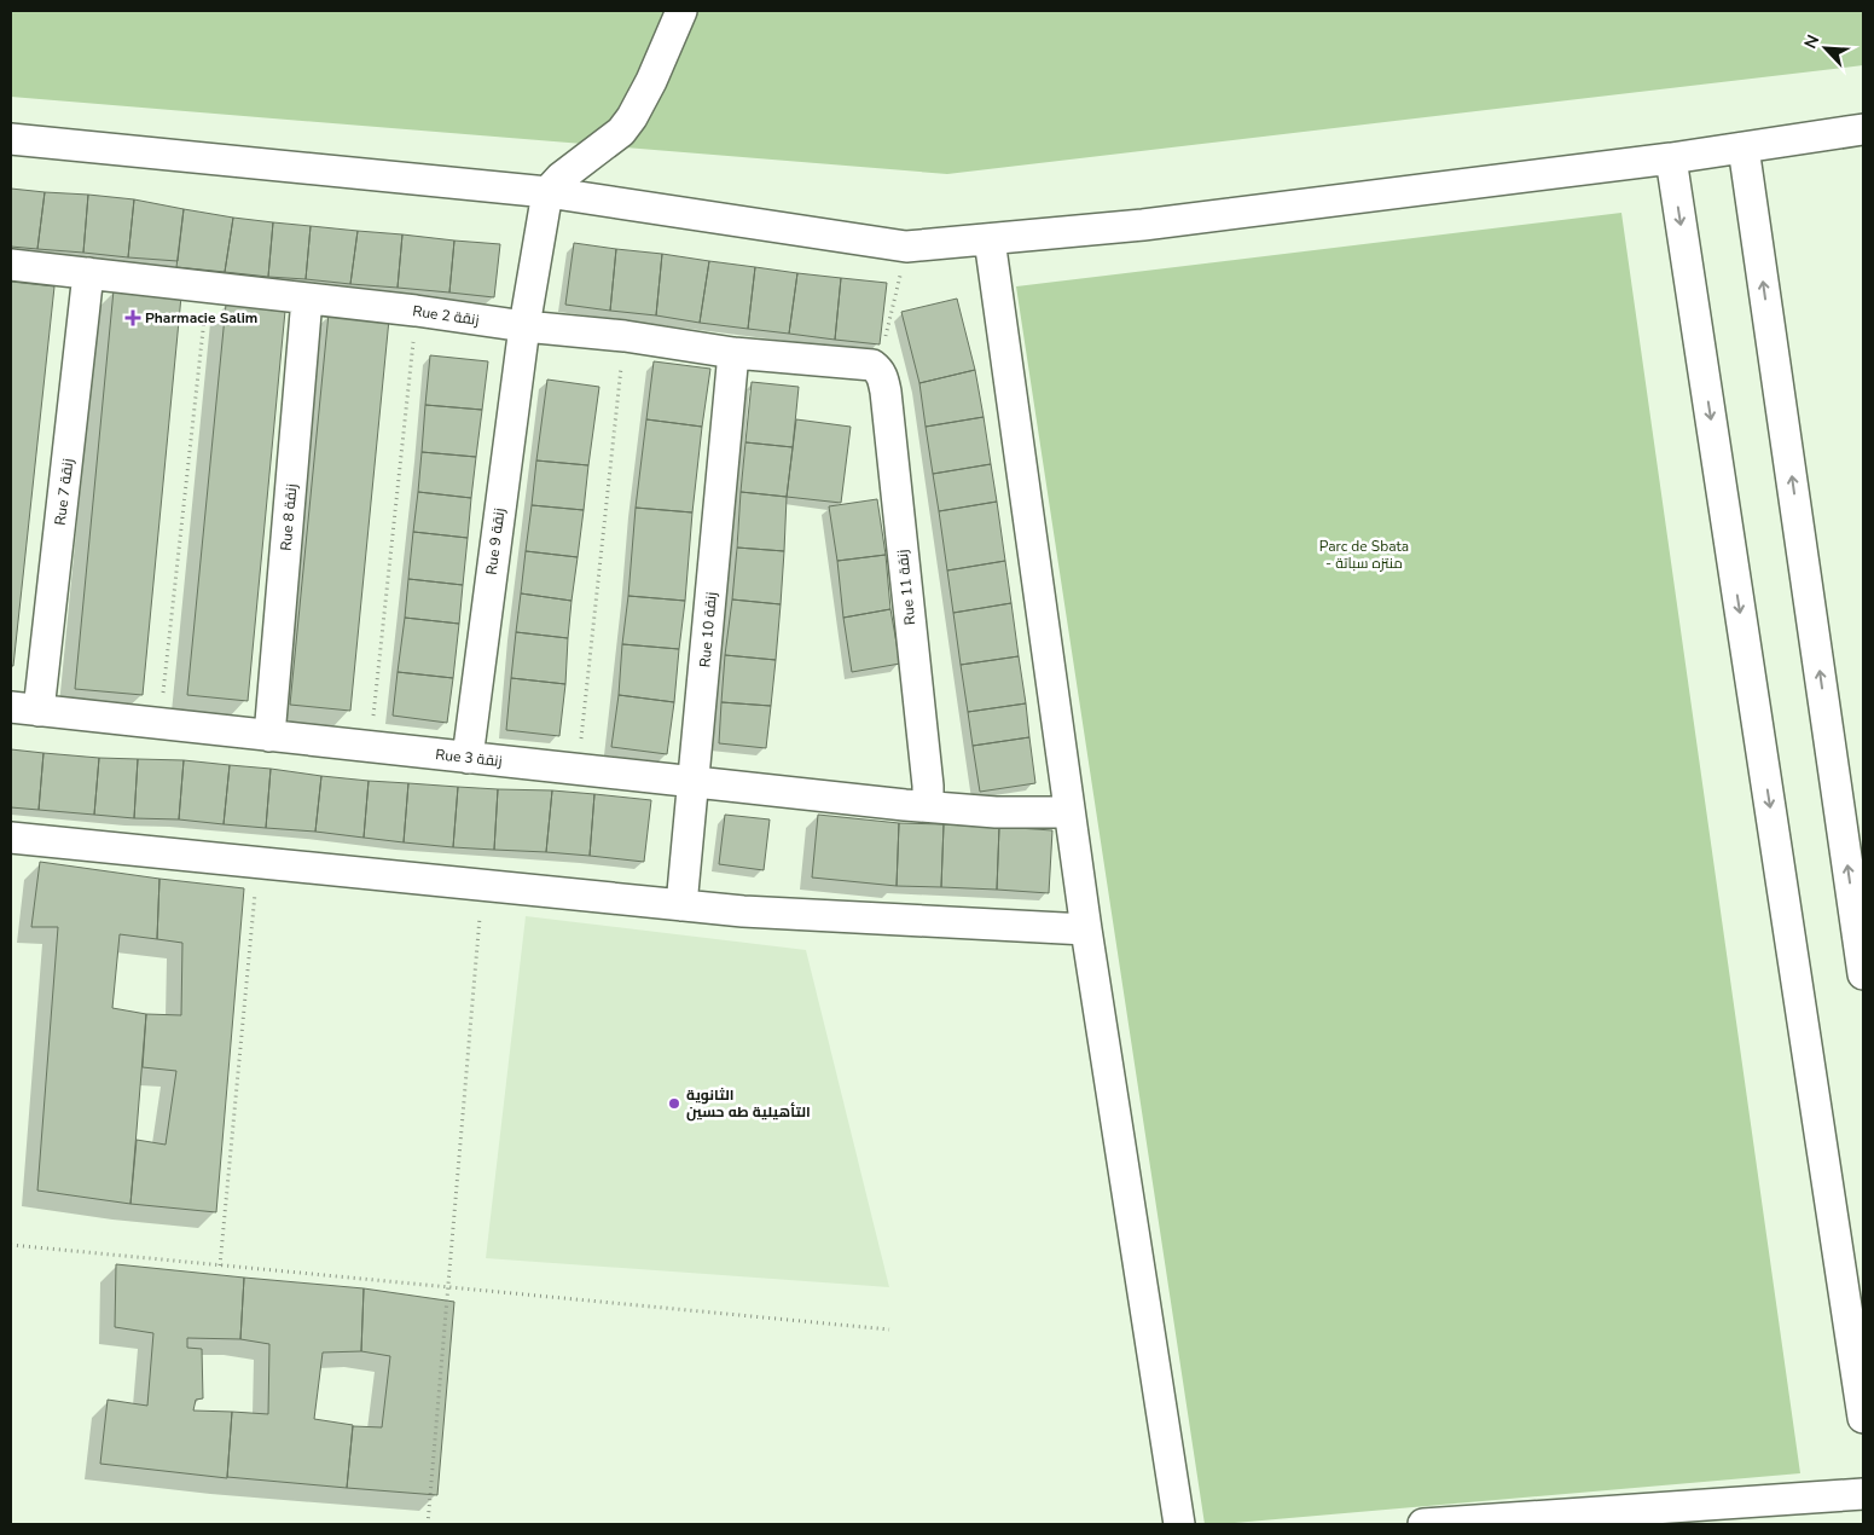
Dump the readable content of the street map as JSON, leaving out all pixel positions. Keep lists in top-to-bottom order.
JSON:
{
  "streets": {
    "street": [
      "Rue 2 زنقة",
      "Rue 7 زنقة",
      "Rue 8 زنقة",
      "Rue 9 زنقة",
      "Rue 11 زنقة",
      "Rue 10 زنقة",
      "Rue 3 زنقة"
    ]
  },
  "crossings": [
    ["Rue 2 زنقة", "Rue 7 زنقة"],
    ["Rue 2 زنقة", "Rue 8 زنقة"],
    ["Rue 2 زنقة", "Rue 9 زنقة"],
    ["Rue 2 زنقة", "Rue 11 زنقة"],
    ["Rue 2 زنقة", "Rue 10 زنقة"],
    ["Rue 7 زنقة", "Rue 3 زنقة"],
    ["Rue 8 زنقة", "Rue 3 زنقة"],
    ["Rue 9 زنقة", "Rue 3 زنقة"],
    ["Rue 11 زنقة", "Rue 3 زنقة"],
    ["Rue 10 زنقة", "Rue 3 زنقة"]
  ],
  "parks": ["Parc de Sbata - منتزه سباتة"],
  "places": {
    "health": ["Pharmacie Salim"],
    "other": ["الثانوية التأهيلية طه حسين"]
  },
  "north": "top left"
}
